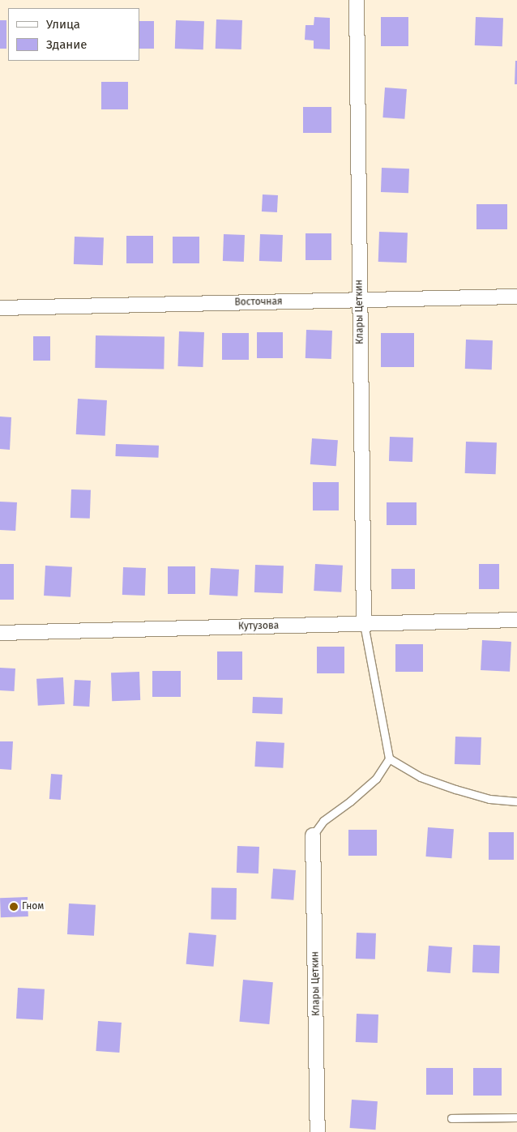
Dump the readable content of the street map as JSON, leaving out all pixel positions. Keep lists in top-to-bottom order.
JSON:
{
  "streets": {
    "street": ["Восточная", "Клары Цеткин", "Кутузова"]
  },
  "crossings": [
    ["Восточная", "Клары Цеткин"],
    ["Клары Цеткин", "Кутузова"]
  ],
  "places": ["Гном"],
  "legend": ["Улица", "Здание"]
}
